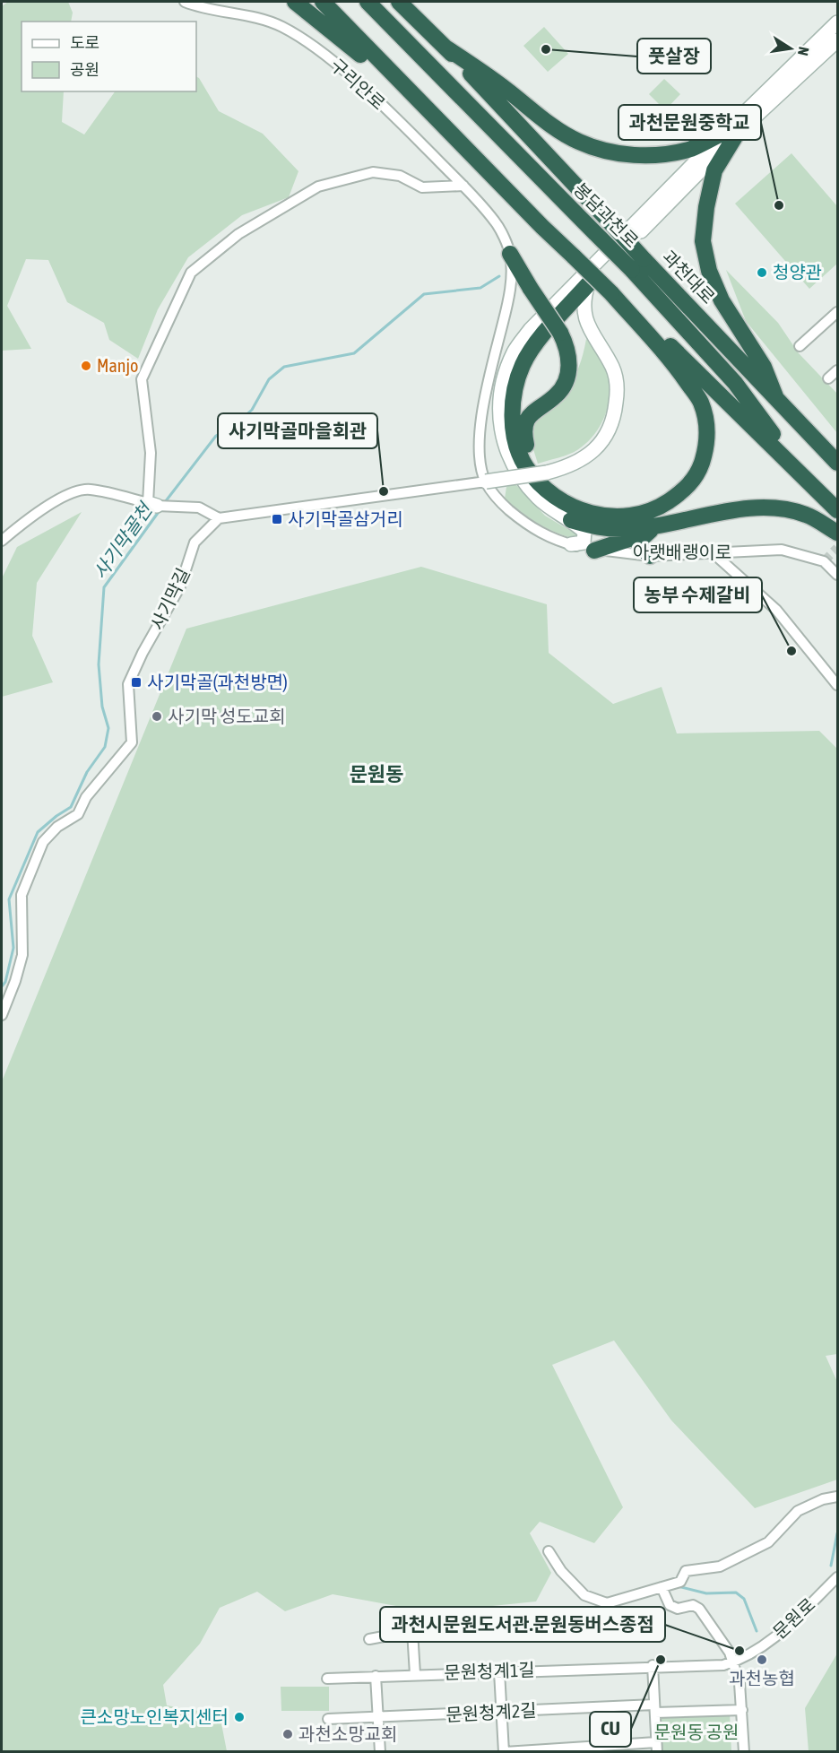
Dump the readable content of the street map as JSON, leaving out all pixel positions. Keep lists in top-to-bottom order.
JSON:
{
  "streets": {
    "highway": ["봉담과천로", "과천대로"],
    "street": [
      "구리안로",
      "아랫배랭이로",
      "사기막길",
      "문원로",
      "문원청계1길",
      "문원청계2길"
    ]
  },
  "crossings": [
    ["구리안로", "아랫배랭이로"],
    ["봉담과천로", "과천대로"],
    ["문원로", "문원청계1길"]
  ],
  "districts": ["문원동"],
  "water": ["사기막골천"],
  "parks": ["문원동 공원"],
  "places": {
    "other": [
      "풋살장",
      "과천문원중학교",
      "청양관",
      "Manjo",
      "사기막골마을회관",
      "농부 수제갈비",
      "사기막 성도교회",
      "과천시문원도서관.문원동버스종점",
      "CU",
      "과천농협",
      "큰소망노인복지센터",
      "과천소망교회"
    ],
    "transit": ["사기막골삼거리", "사기막골(과천방면)"]
  },
  "legend": ["도로", "공원"],
  "north": "right"
}
